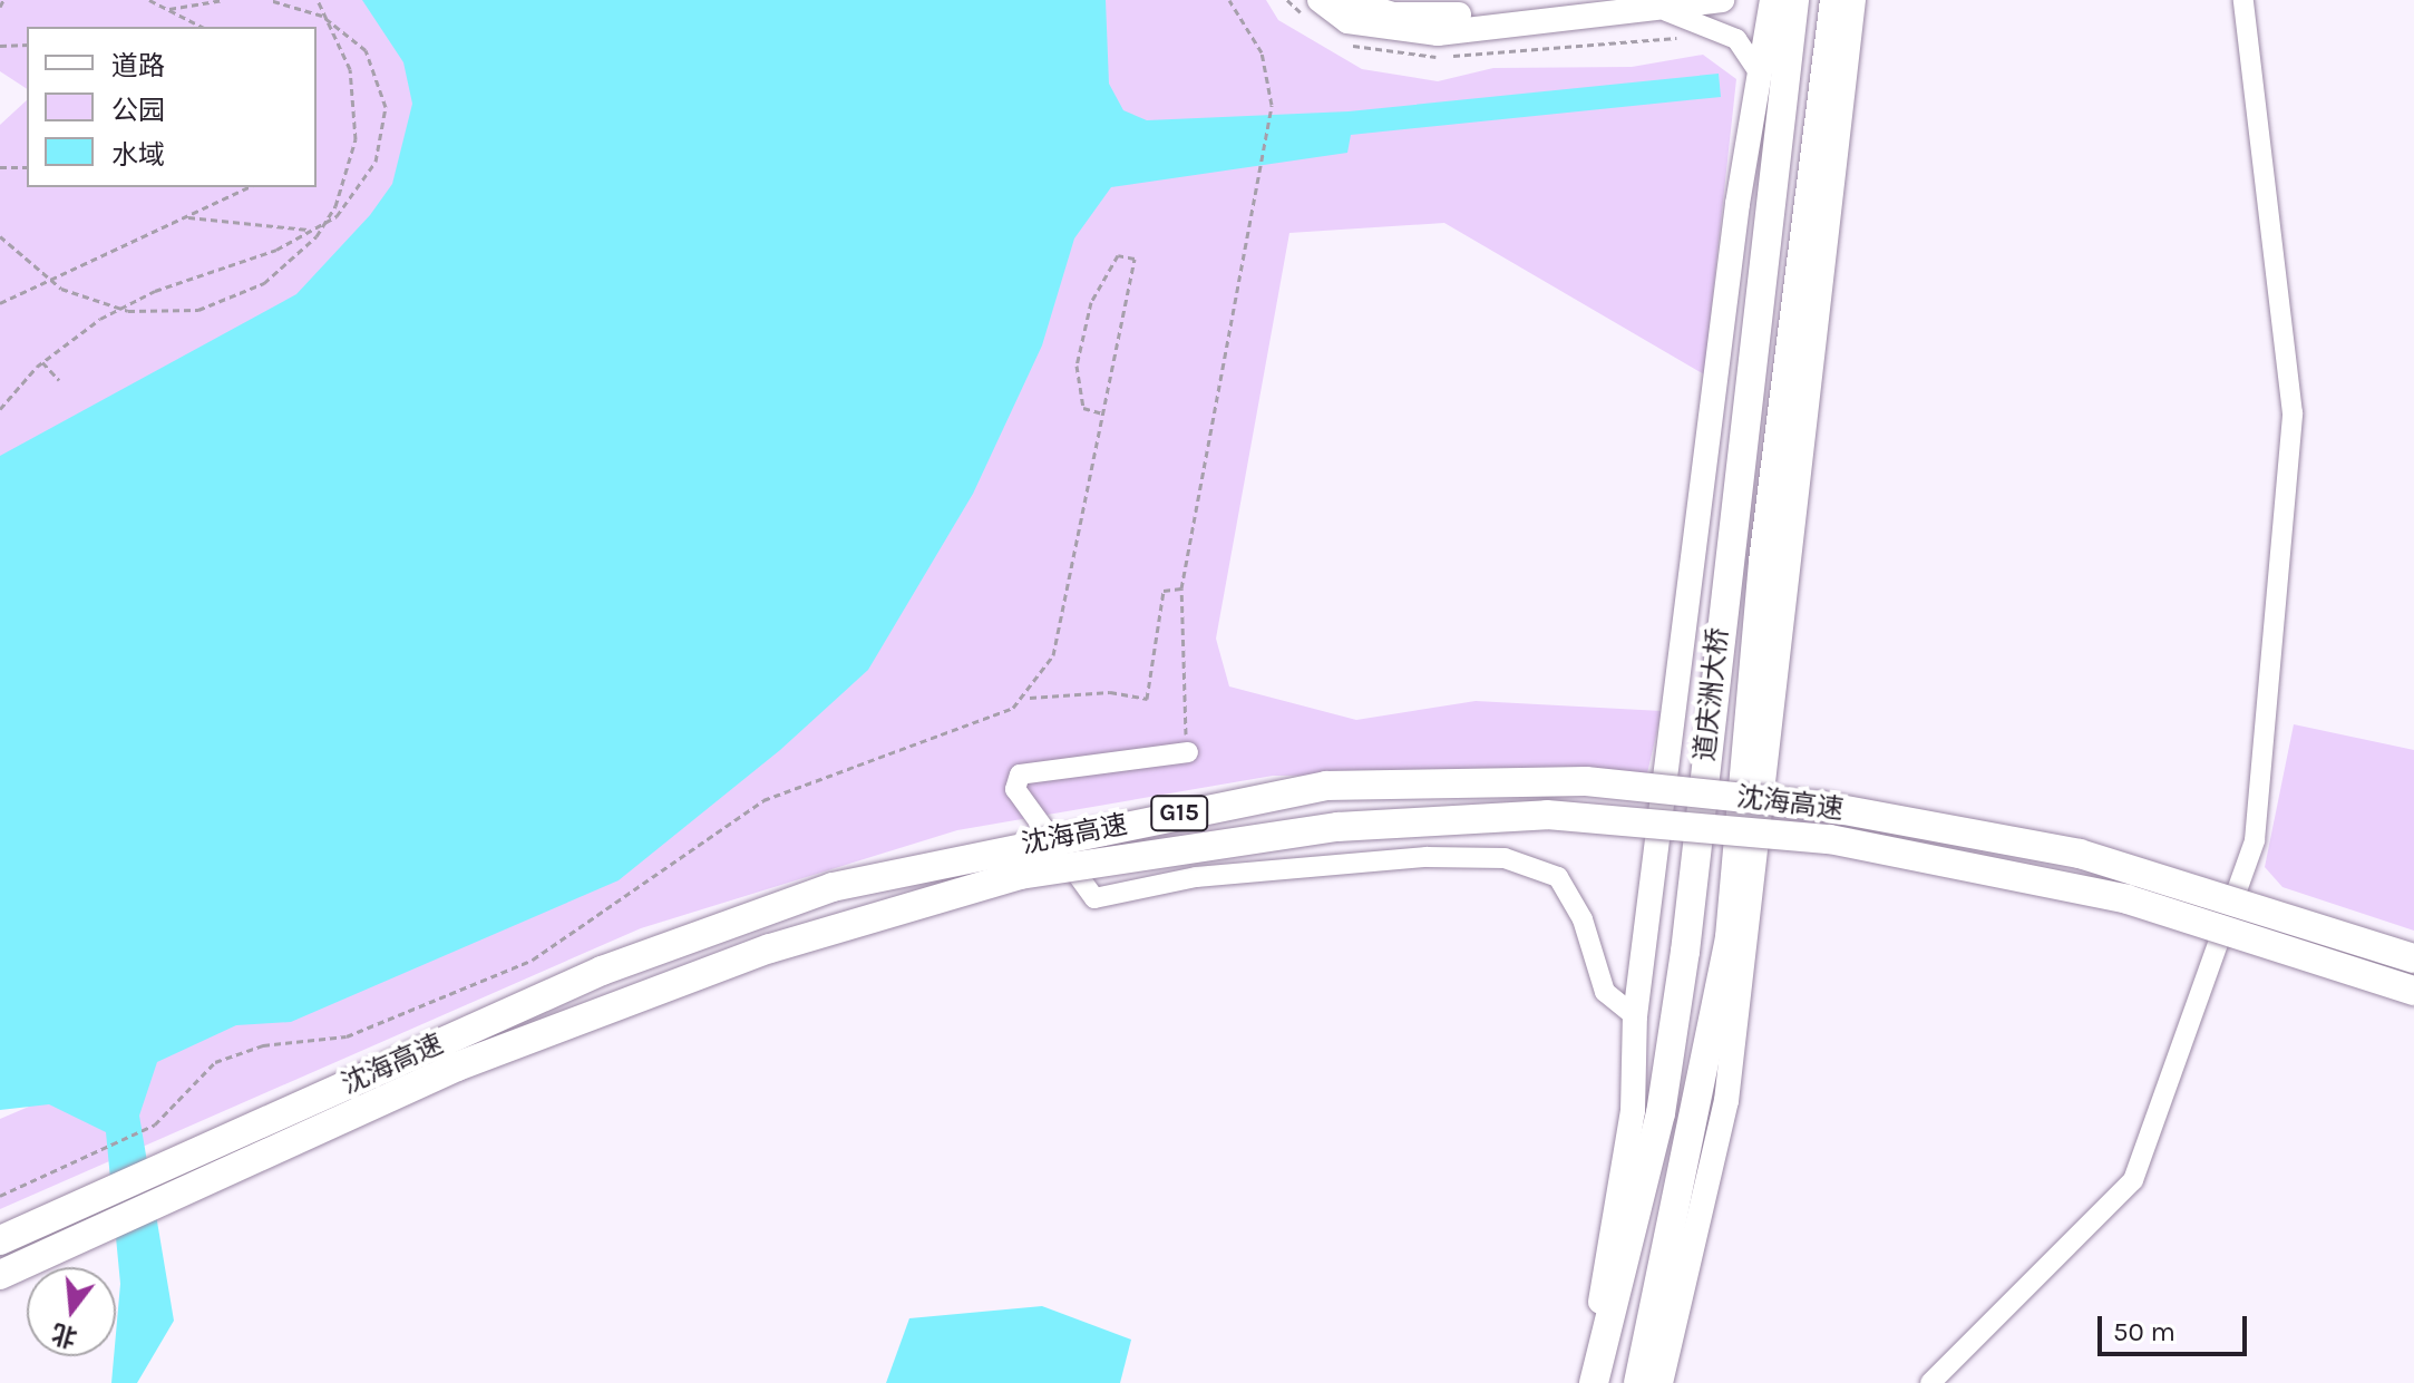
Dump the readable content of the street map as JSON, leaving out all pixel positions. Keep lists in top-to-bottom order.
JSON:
{
  "streets": {
    "highway": ["道庆洲大桥", "沈海高速", "G15"]
  },
  "legend": ["道路", "公园", "水域"],
  "scale_bar": "50 m",
  "north": "bottom"
}
